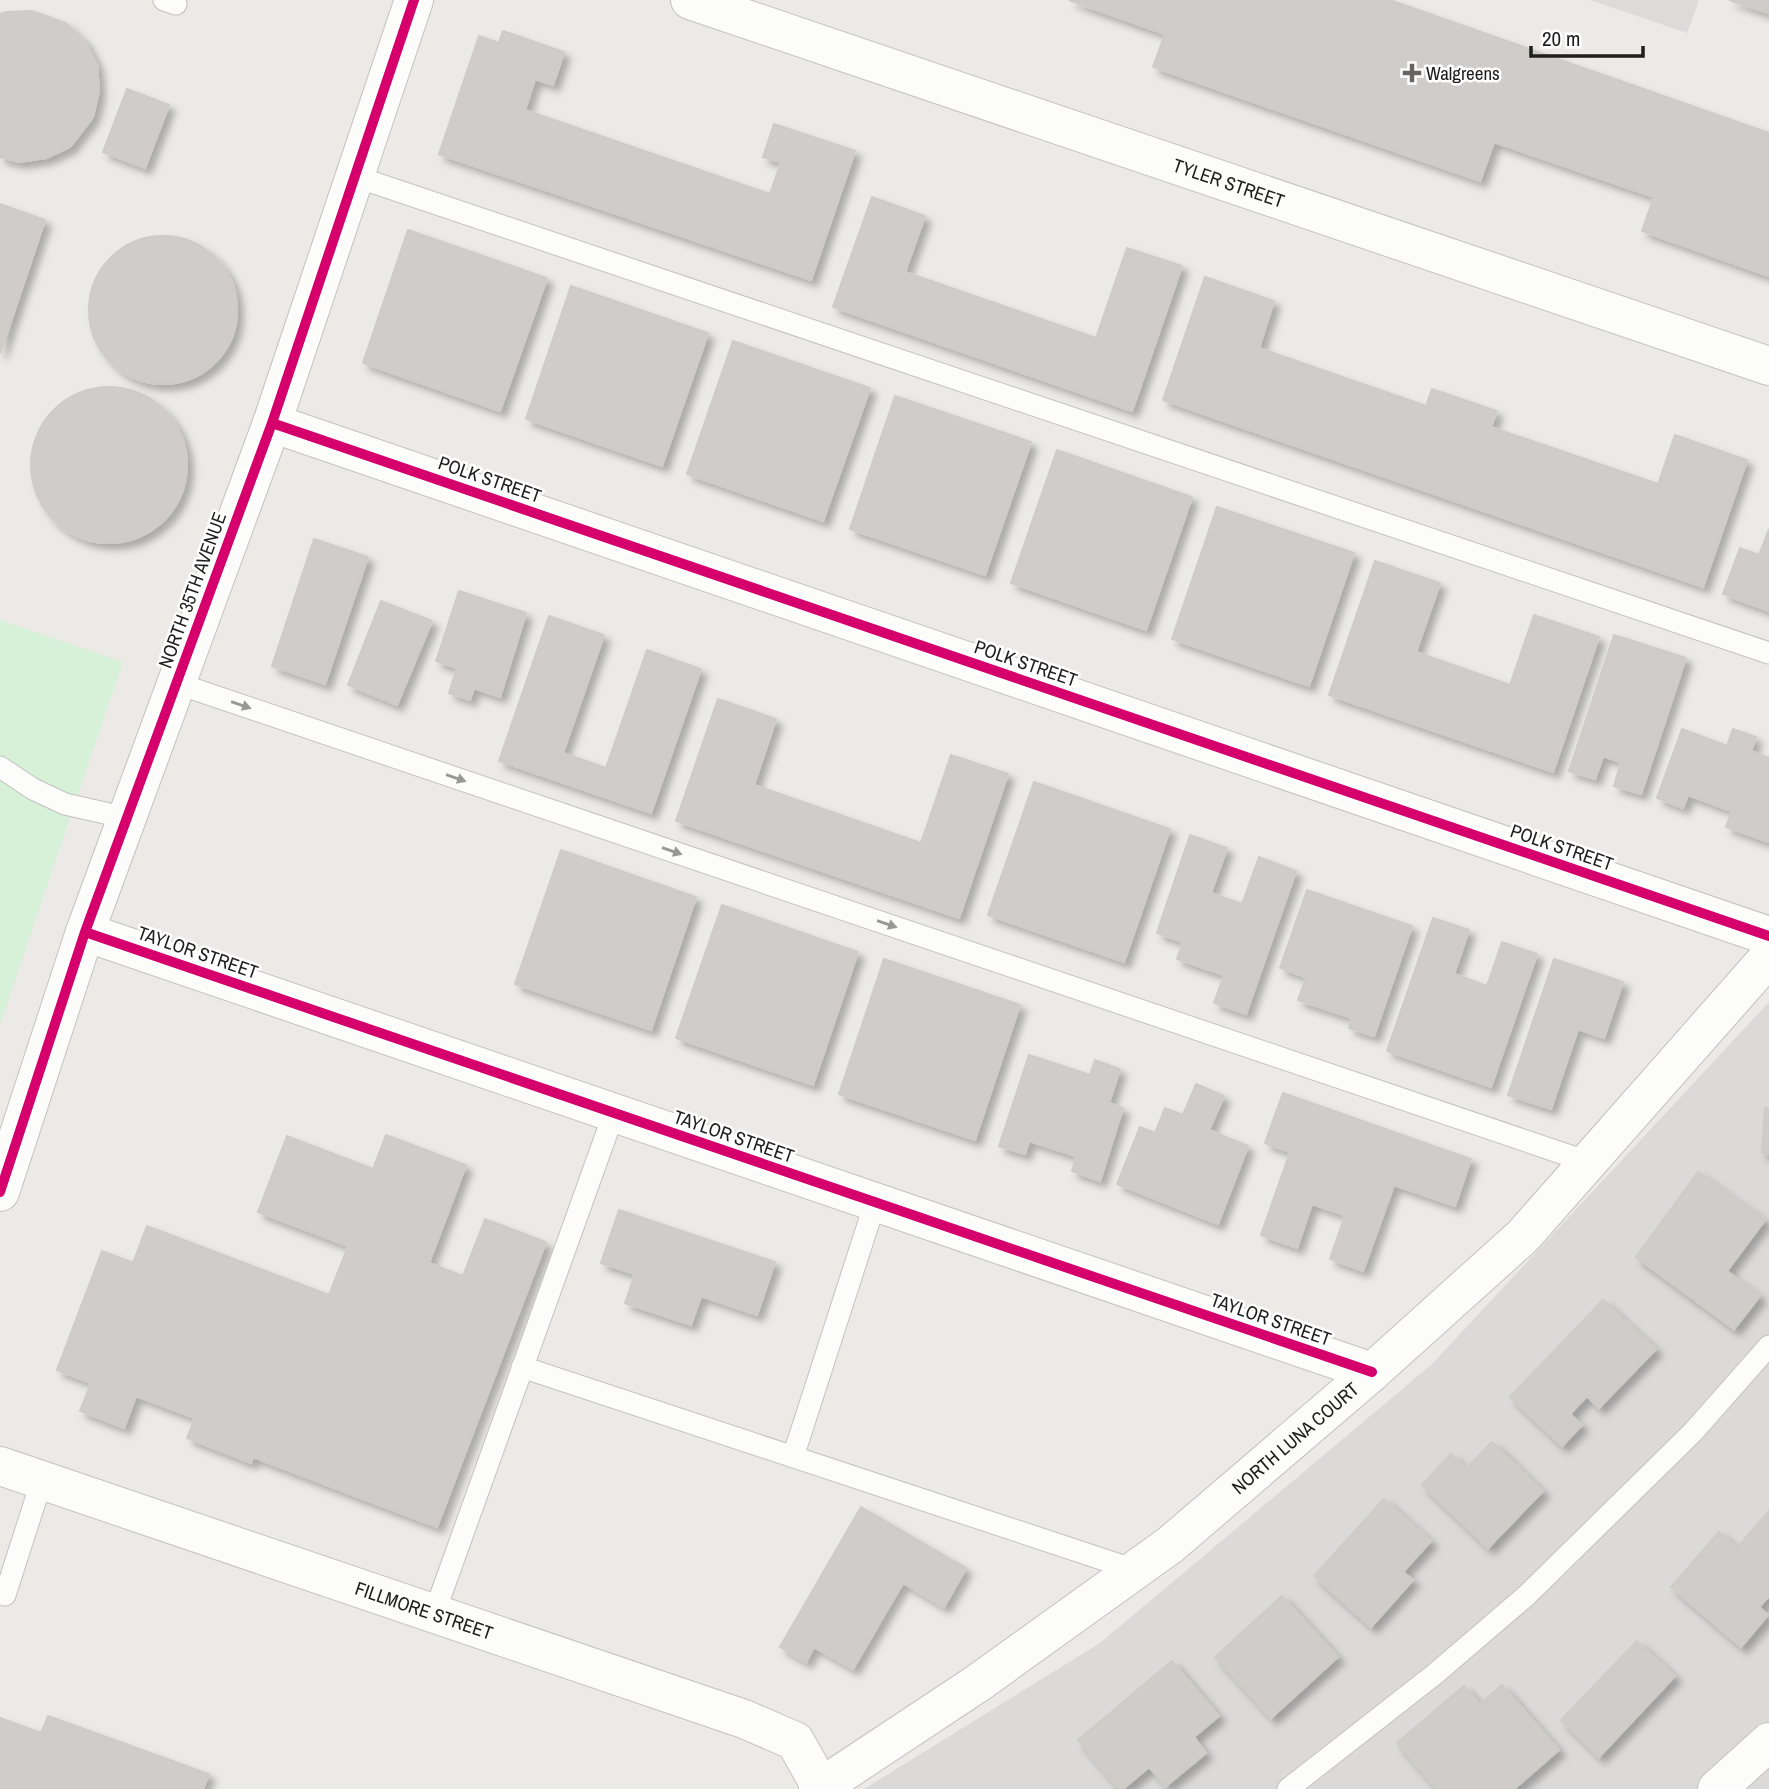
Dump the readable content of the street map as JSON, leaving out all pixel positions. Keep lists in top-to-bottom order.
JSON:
{
  "streets": {
    "street": [
      "TYLER STREET",
      "POLK STREET",
      "NORTH 35TH AVENUE",
      "TAYLOR STREET",
      "NORTH LUNA COURT",
      "FILLMORE STREET"
    ]
  },
  "crossings": [
    ["POLK STREET", "NORTH 35TH AVENUE"],
    ["NORTH 35TH AVENUE", "TAYLOR STREET"],
    ["TAYLOR STREET", "NORTH LUNA COURT"],
    ["NORTH LUNA COURT", "FILLMORE STREET"]
  ],
  "places": {
    "health": ["Walgreens"]
  },
  "scale_bar": "20 m"
}
